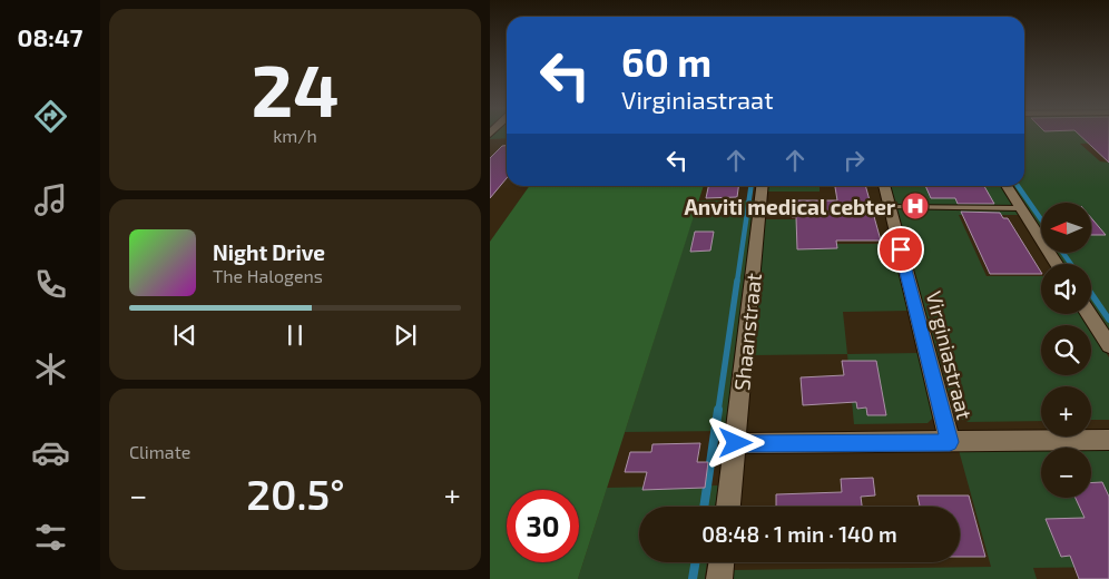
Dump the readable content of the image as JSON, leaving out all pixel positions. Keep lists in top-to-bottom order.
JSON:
{
  "streets": {
    "street": ["Shaanstraat", "Virginiastraat"]
  },
  "places": {
    "hospital": ["Anviti medical cebter"]
  },
  "north": "left",
  "page": {
    "tabs": "08:47",
    "tile": [
      ["24", "km/h"],
      "Climate"
    ],
    "turn": ["60 m", "Virginiastraat"],
    "map_buttons": ["+", "−"],
    "song": ["Night Drive", "The Halogens"],
    "heat": ["−", "20.5°", "+"],
    "limit": "30",
    "trip": "08:48 · 1 min · 140 m"
  }
}
